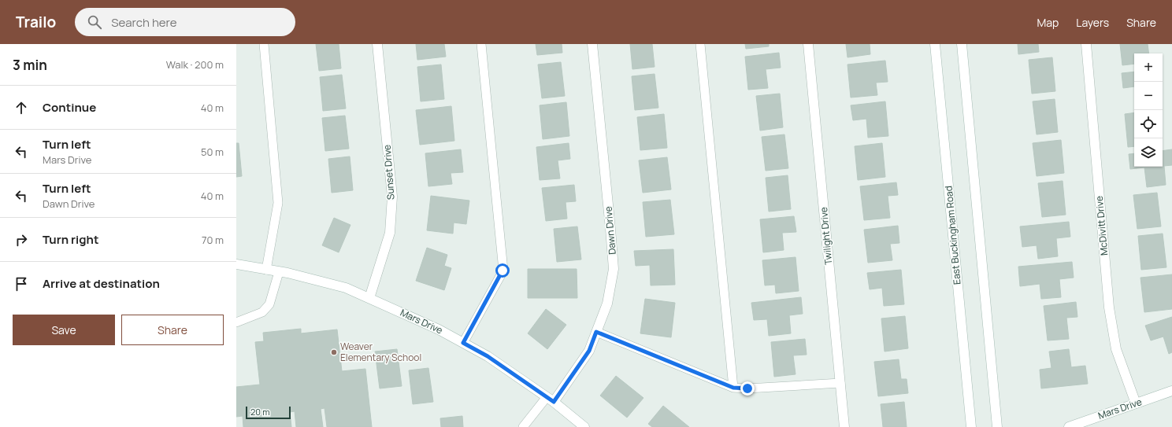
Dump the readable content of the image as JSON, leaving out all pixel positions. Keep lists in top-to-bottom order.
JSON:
{
  "streets": {
    "street": [
      "Sunset Drive",
      "McDivitt Drive",
      "Dawn Drive",
      "East Buckingham Road",
      "Twilight Drive",
      "Mars Drive"
    ]
  },
  "crossings": [
    ["Sunset Drive", "Mars Drive"],
    ["McDivitt Drive", "Mars Drive"],
    ["Dawn Drive", "Mars Drive"]
  ],
  "places": ["Weaver Elementary School"],
  "scale_bar": "20 m",
  "page": {
    "header": "Trailo",
    "search": "Search here",
    "nav": ["Map", "Layers", "Share"],
    "heading": ["3 min", "Walk · 200 m"],
    "map_buttons": ["+", "−"],
    "list": [
      ["Continue", "40 m"],
      ["Turn left", "Mars Drive", "50 m"],
      ["Turn left", "Dawn Drive", "40 m"],
      ["Turn right", "70 m"],
      "Arrive at destination"
    ],
    "buttons": ["Save", "Share"],
    "scale": "20 m"
  }
}
